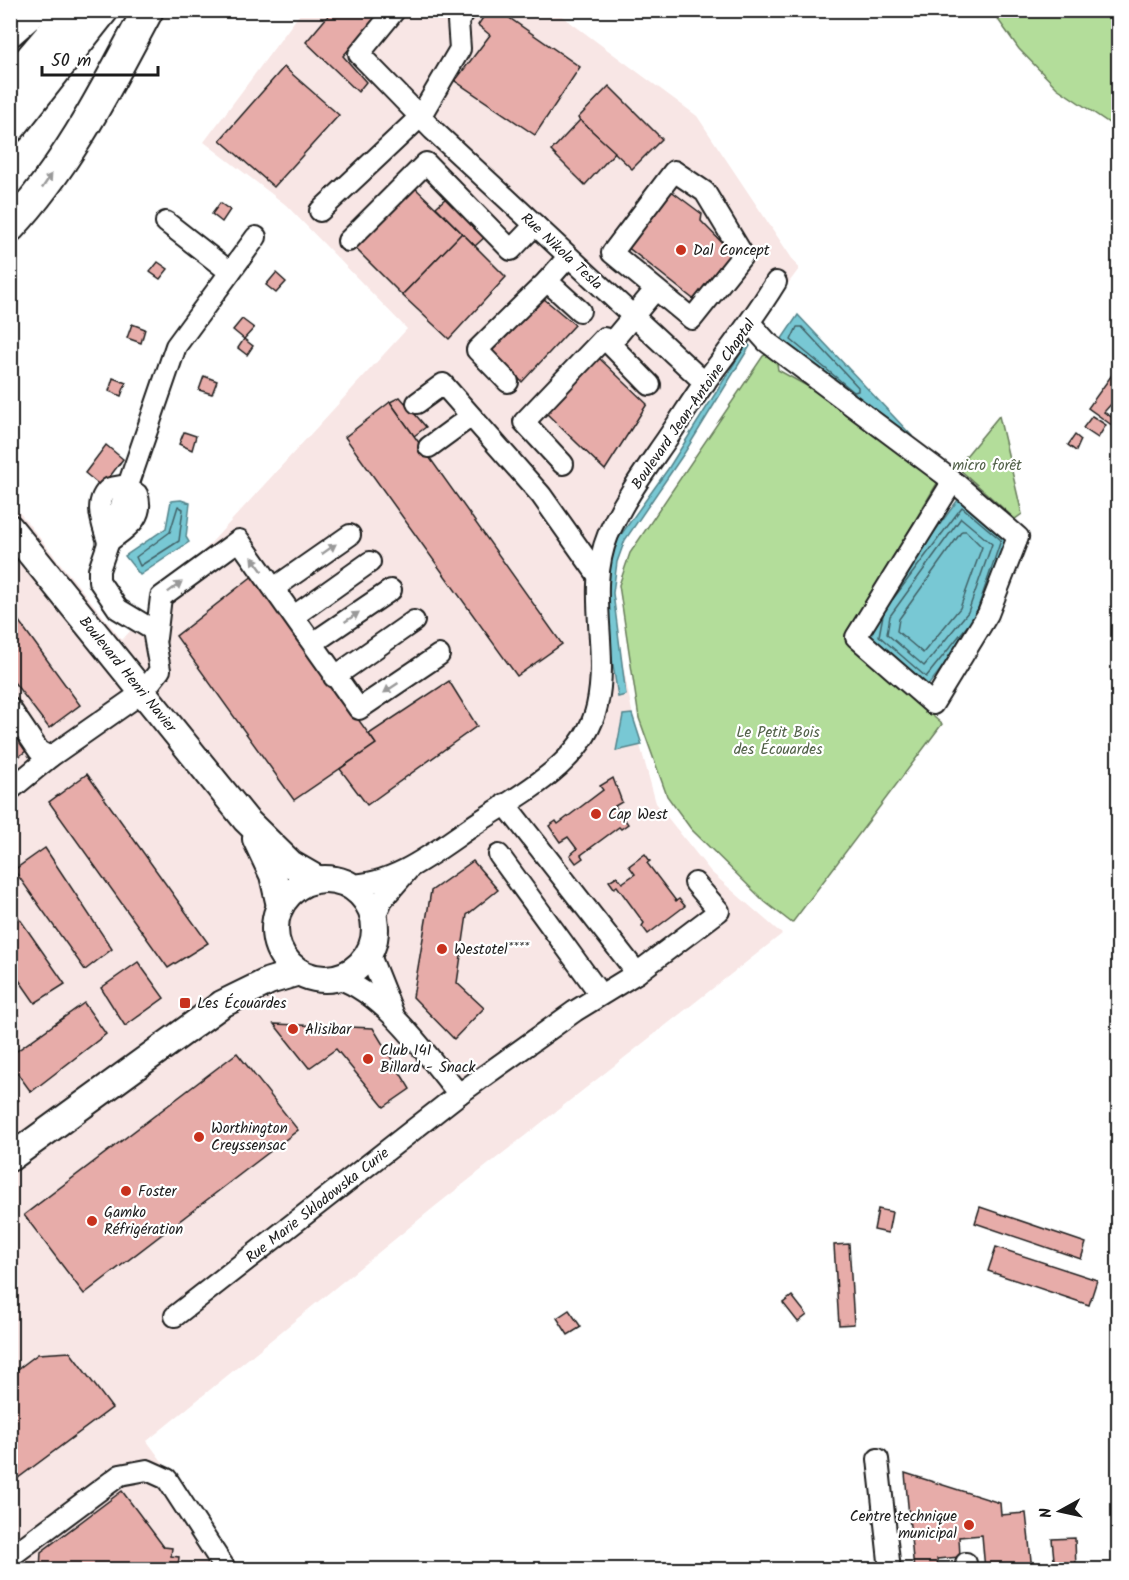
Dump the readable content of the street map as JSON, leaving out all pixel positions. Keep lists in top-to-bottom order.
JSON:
{
  "streets": {
    "main road": ["Boulevard Henri Navier"],
    "street": ["Rue Nikola Tesla", "Boulevard Jean-Antoine Chaptal", "Rue Marie Sklodowska Curie"]
  },
  "crossings": [
    ["Rue Nikola Tesla", "Boulevard Jean-Antoine Chaptal"],
    ["Boulevard Jean-Antoine Chaptal", "Boulevard Henri Navier"]
  ],
  "parks": ["micro forêt", "Le Petit Bois des Écouardes"],
  "places": {
    "other": [
      "Dal Concept",
      "Cap West",
      "Westotel****",
      "Alisibar",
      "Club 141 Billard - Snack",
      "Worthington Creyssensac",
      "Foster",
      "Gamko Réfrigération",
      "Centre technique municipal"
    ],
    "transit": ["Les Écouardes"]
  },
  "scale_bar": "50 m",
  "north": "left"
}
